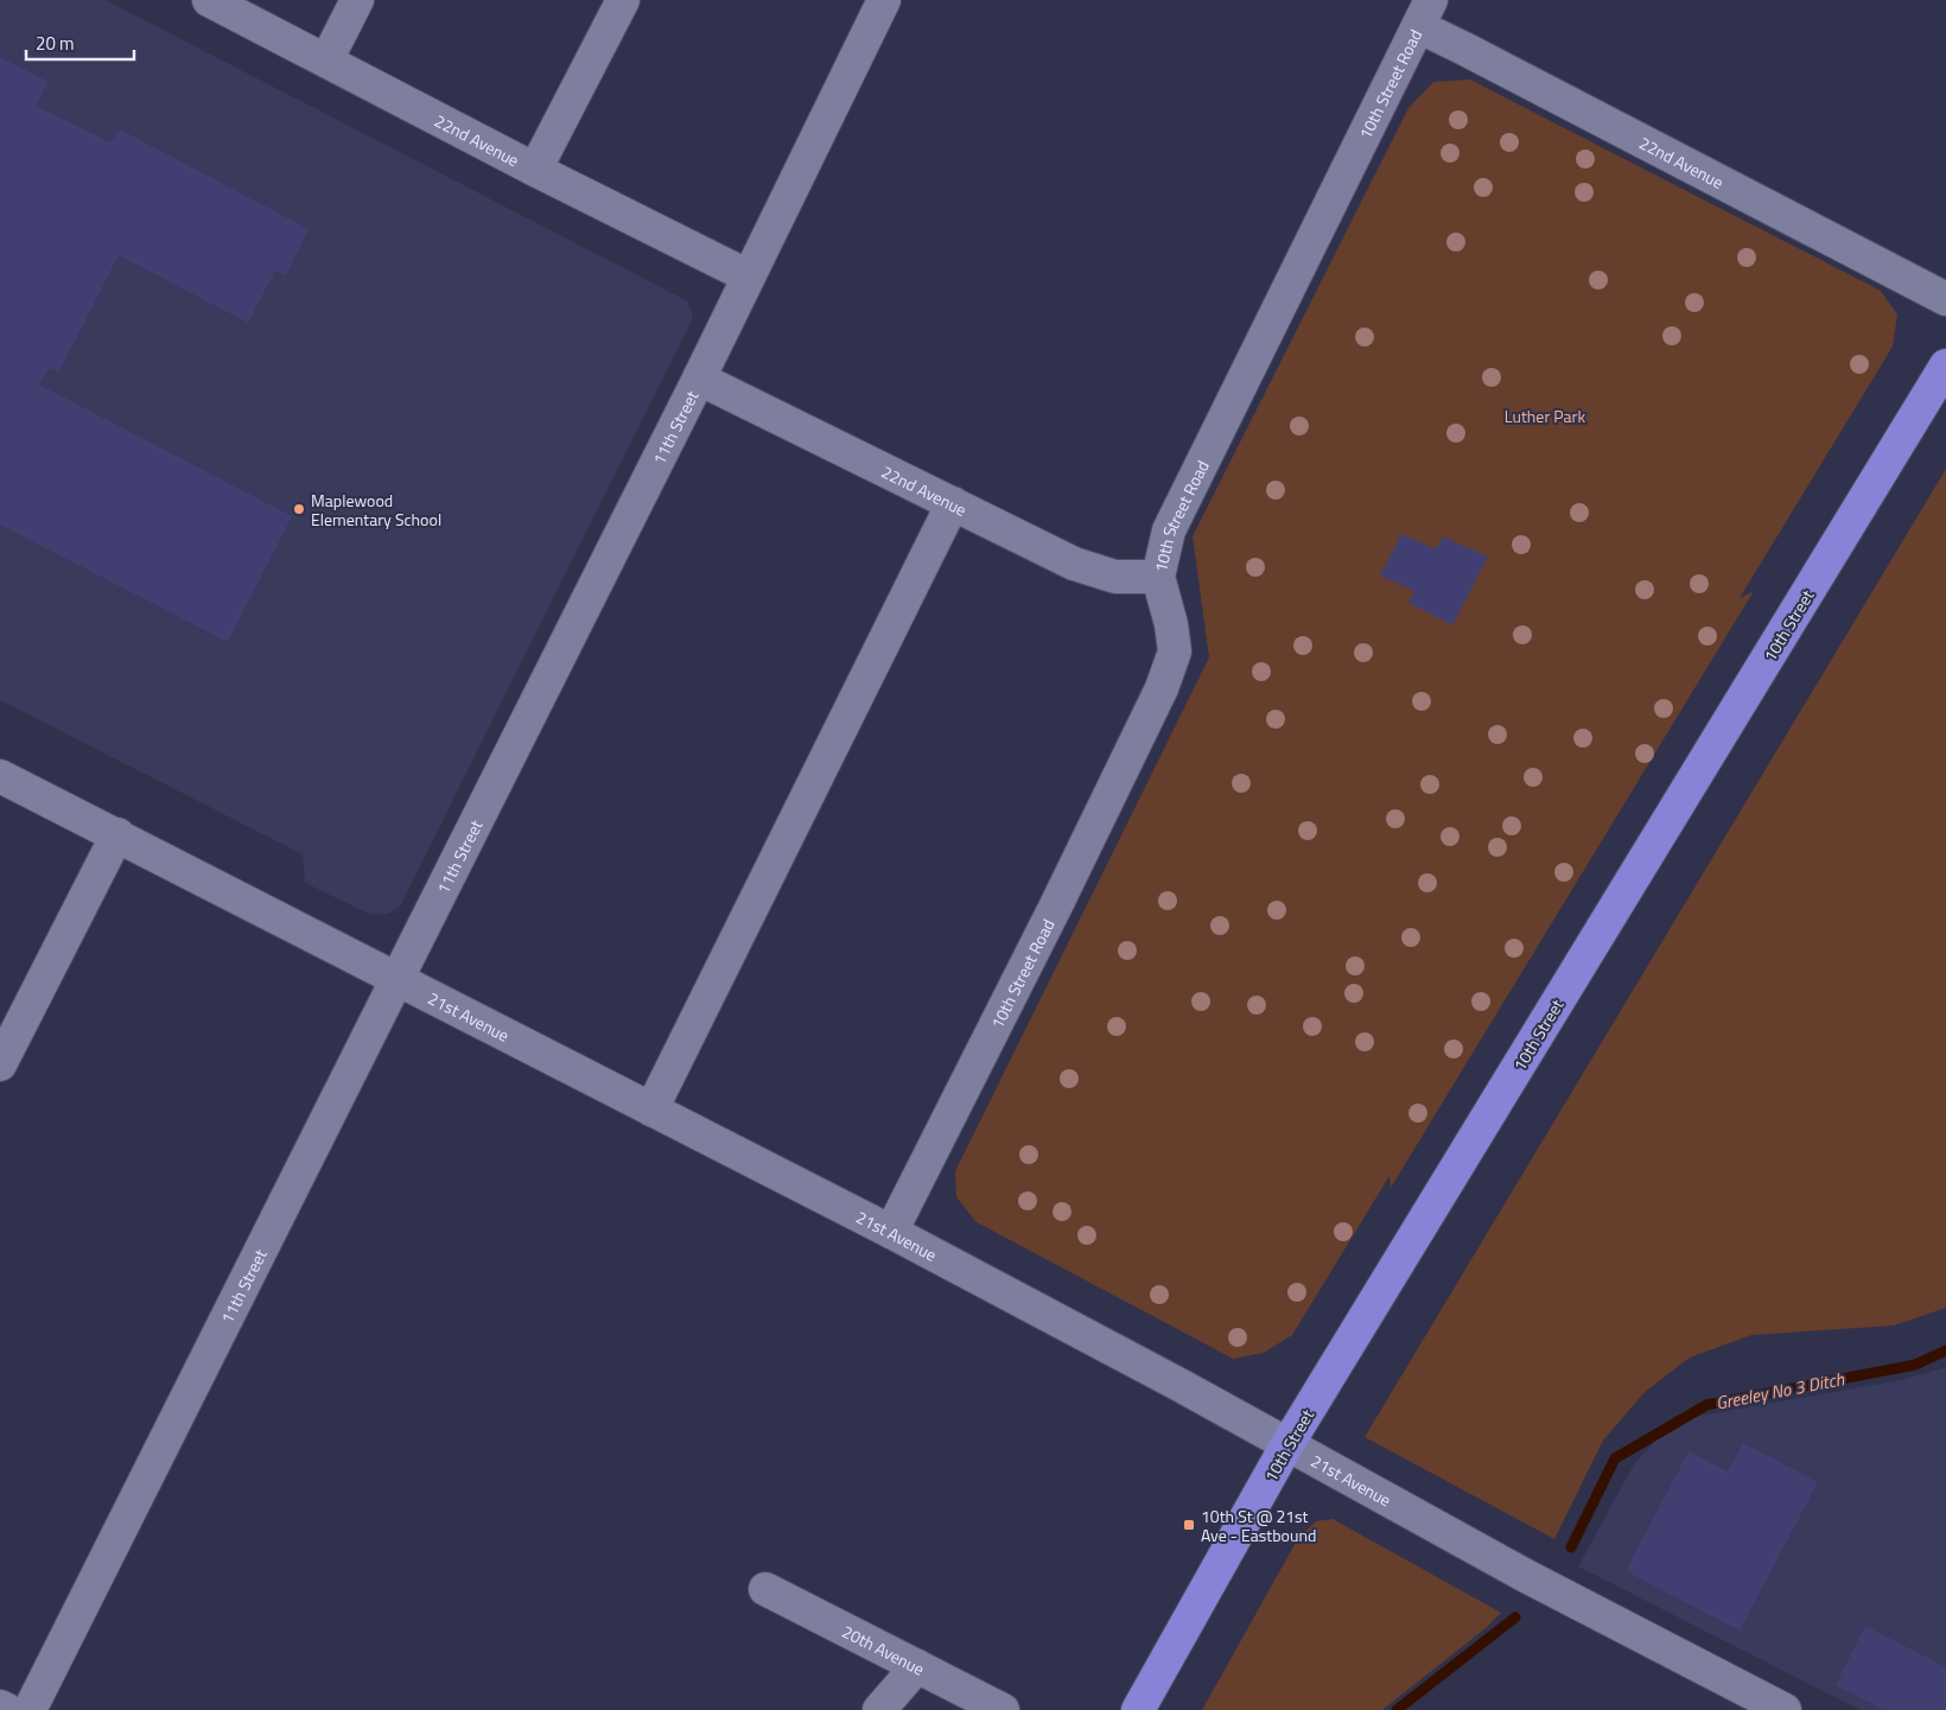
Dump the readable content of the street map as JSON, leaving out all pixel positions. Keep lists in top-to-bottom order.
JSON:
{
  "streets": {
    "main road": ["10th Street"],
    "street": [
      "10th Street Road",
      "22nd Avenue",
      "11th Street",
      "21st Avenue",
      "20th Avenue"
    ]
  },
  "crossings": [
    ["10th Street Road", "22nd Avenue"],
    ["10th Street Road", "21st Avenue"],
    ["22nd Avenue", "11th Street"],
    ["11th Street", "21st Avenue"],
    ["10th Street", "21st Avenue"]
  ],
  "water": ["Greeley No 3 Ditch"],
  "parks": ["Luther Park"],
  "places": {
    "other": ["Maplewood Elementary School"],
    "transit": ["10th St @ 21st Ave - Eastbound"]
  },
  "scale_bar": "20 m"
}
